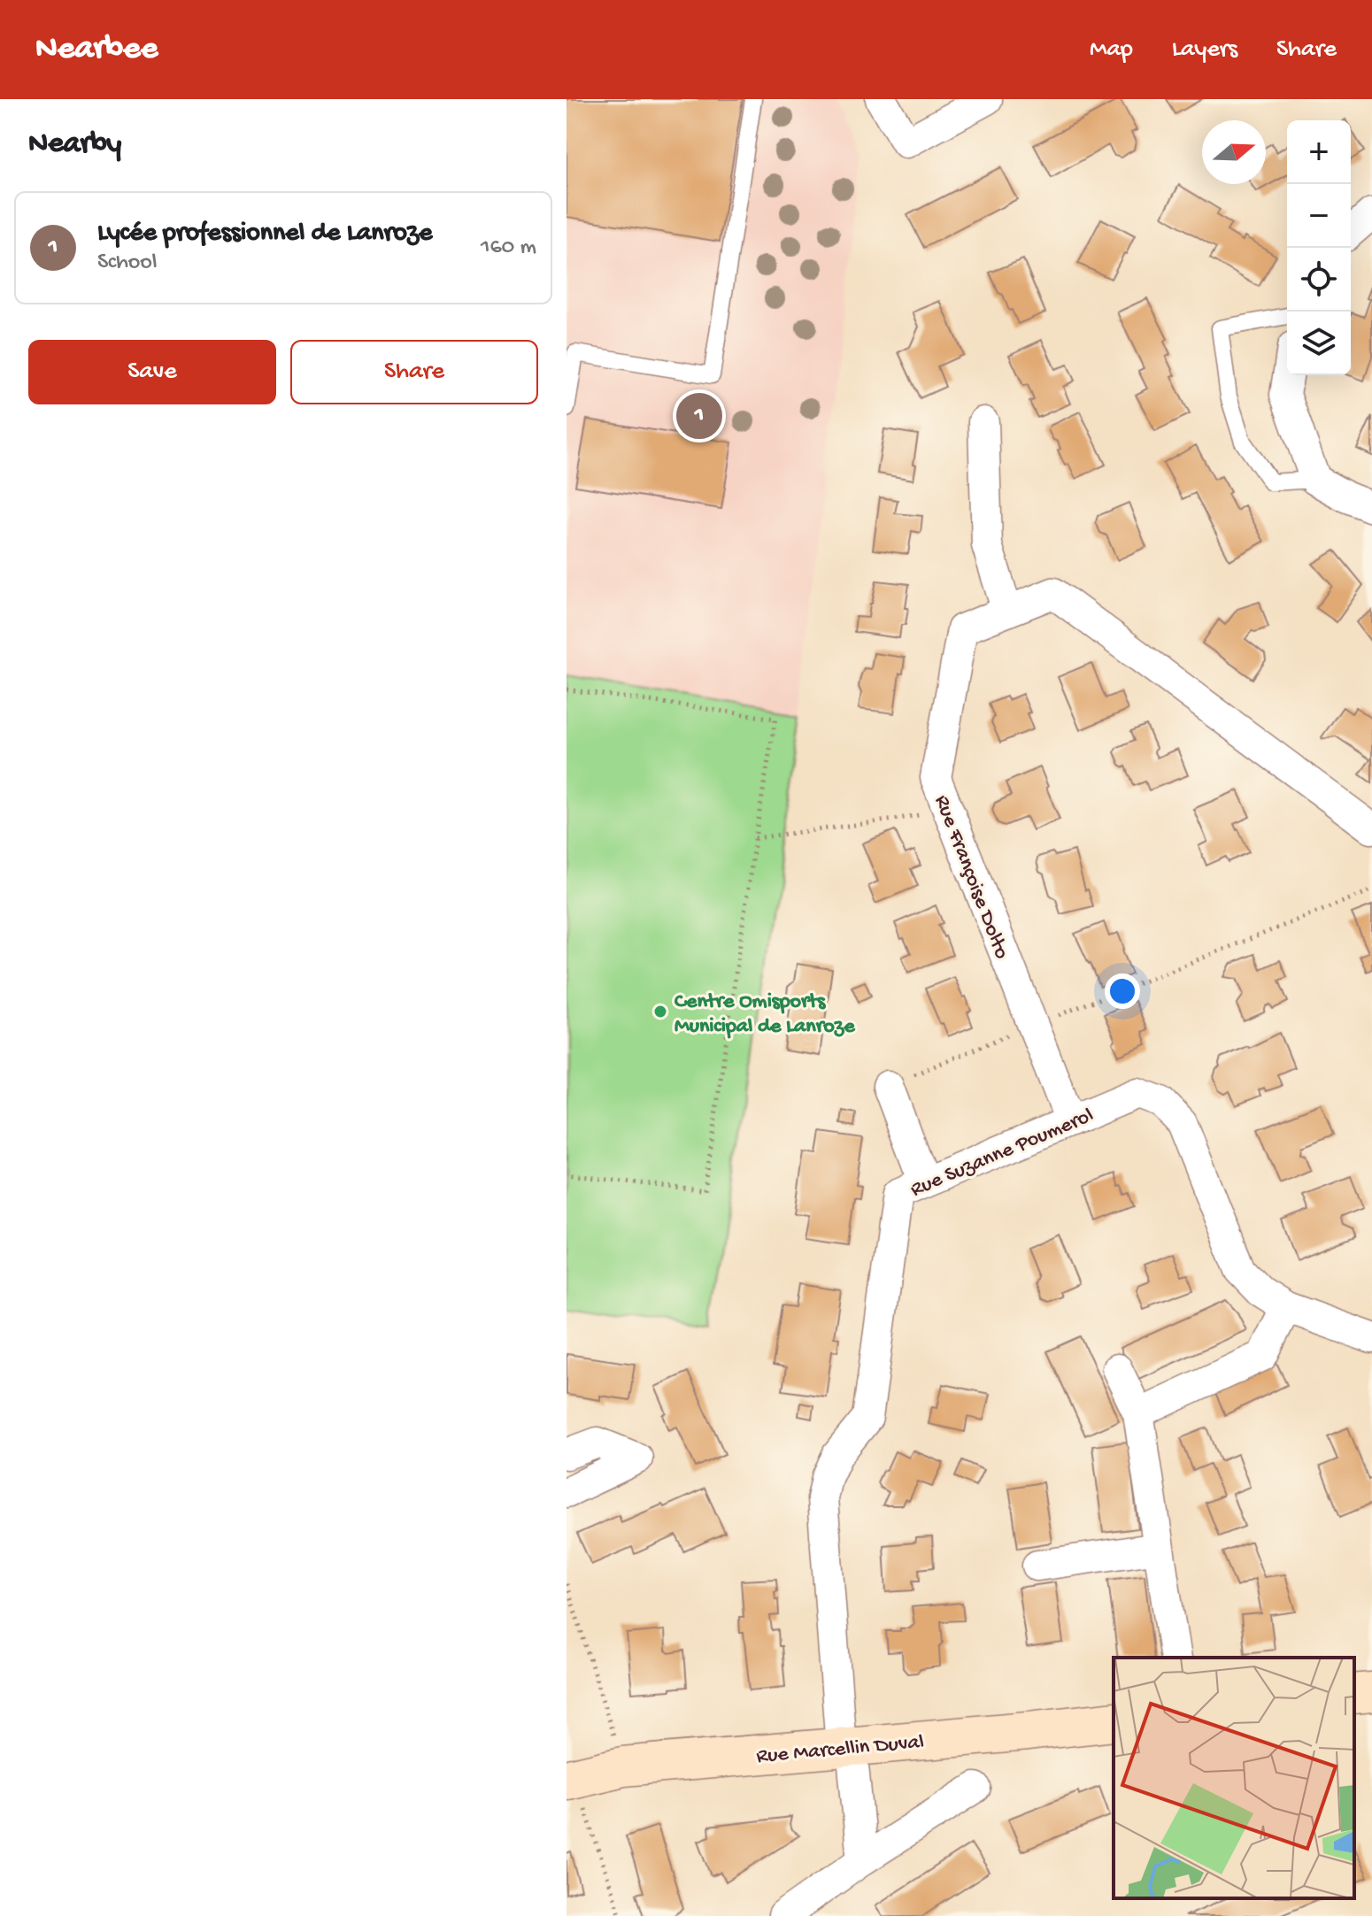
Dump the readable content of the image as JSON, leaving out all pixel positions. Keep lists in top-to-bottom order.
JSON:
{
  "streets": {
    "main road": ["Rue Marcellin Duval"],
    "street": ["Rue Françoise Dolto", "Rue Suzanne Poumerol"]
  },
  "crossings": [
    ["Rue Françoise Dolto", "Rue Suzanne Poumerol"],
    ["Rue Suzanne Poumerol", "Rue Marcellin Duval"]
  ],
  "places": ["Centre Omisports Municipal de Lanroze"],
  "north": "right",
  "page": {
    "header": "Nearbee",
    "nav": ["Map", "Layers", "Share"],
    "heading": "Nearby",
    "map_buttons": ["+", "−"],
    "list": [
      {
        "mark": "1",
        "name": "Lycée professionnel de Lanroze",
        "note": "School",
        "value": "160 m"
      }
    ],
    "buttons": ["Save", "Share"],
    "pins": "1"
  }
}
